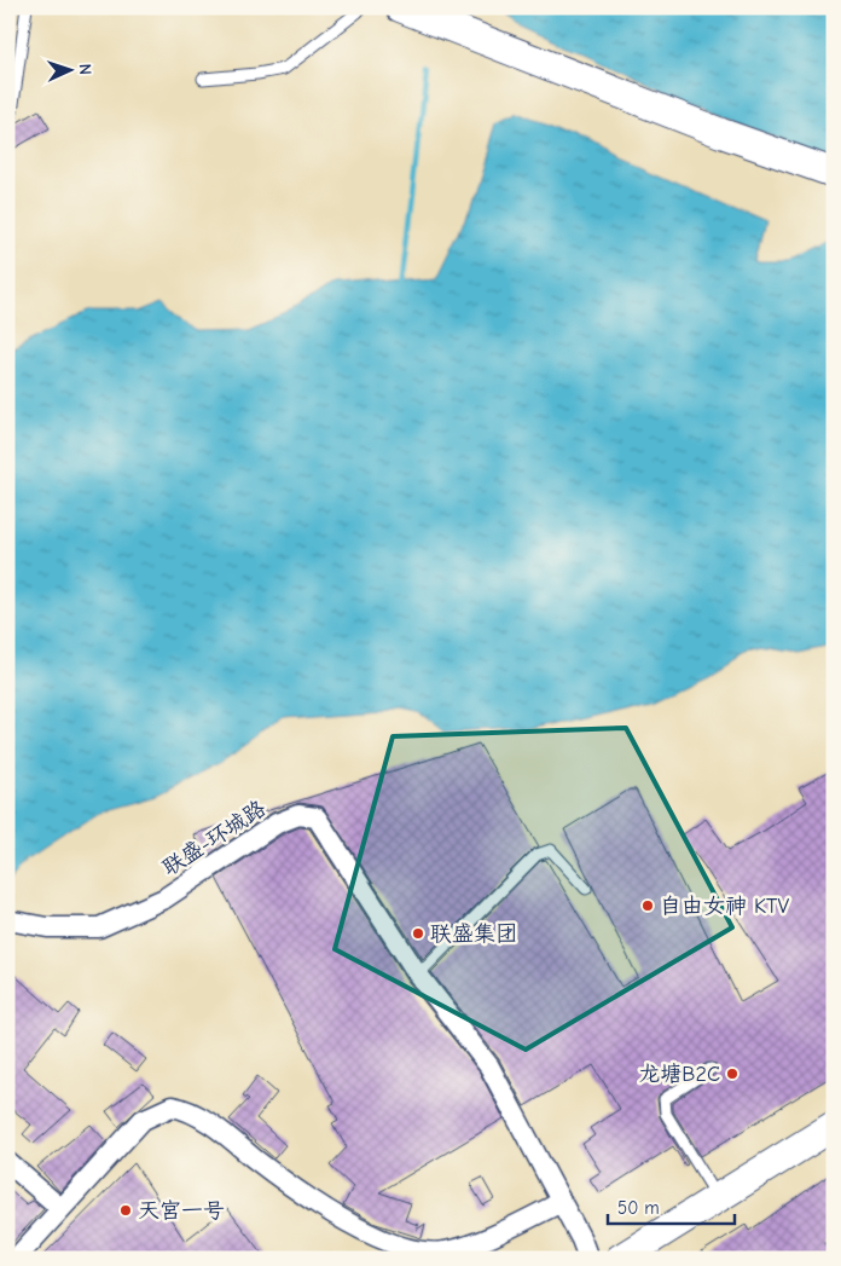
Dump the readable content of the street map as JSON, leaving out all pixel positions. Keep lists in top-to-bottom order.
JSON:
{
  "streets": {
    "street": ["联盛-环城路"]
  },
  "places": [
    "自由女神 KTV",
    "联盛集团",
    "龙塘B2C",
    "天宫一号"
  ],
  "scale_bar": "50 m",
  "north": "right"
}
